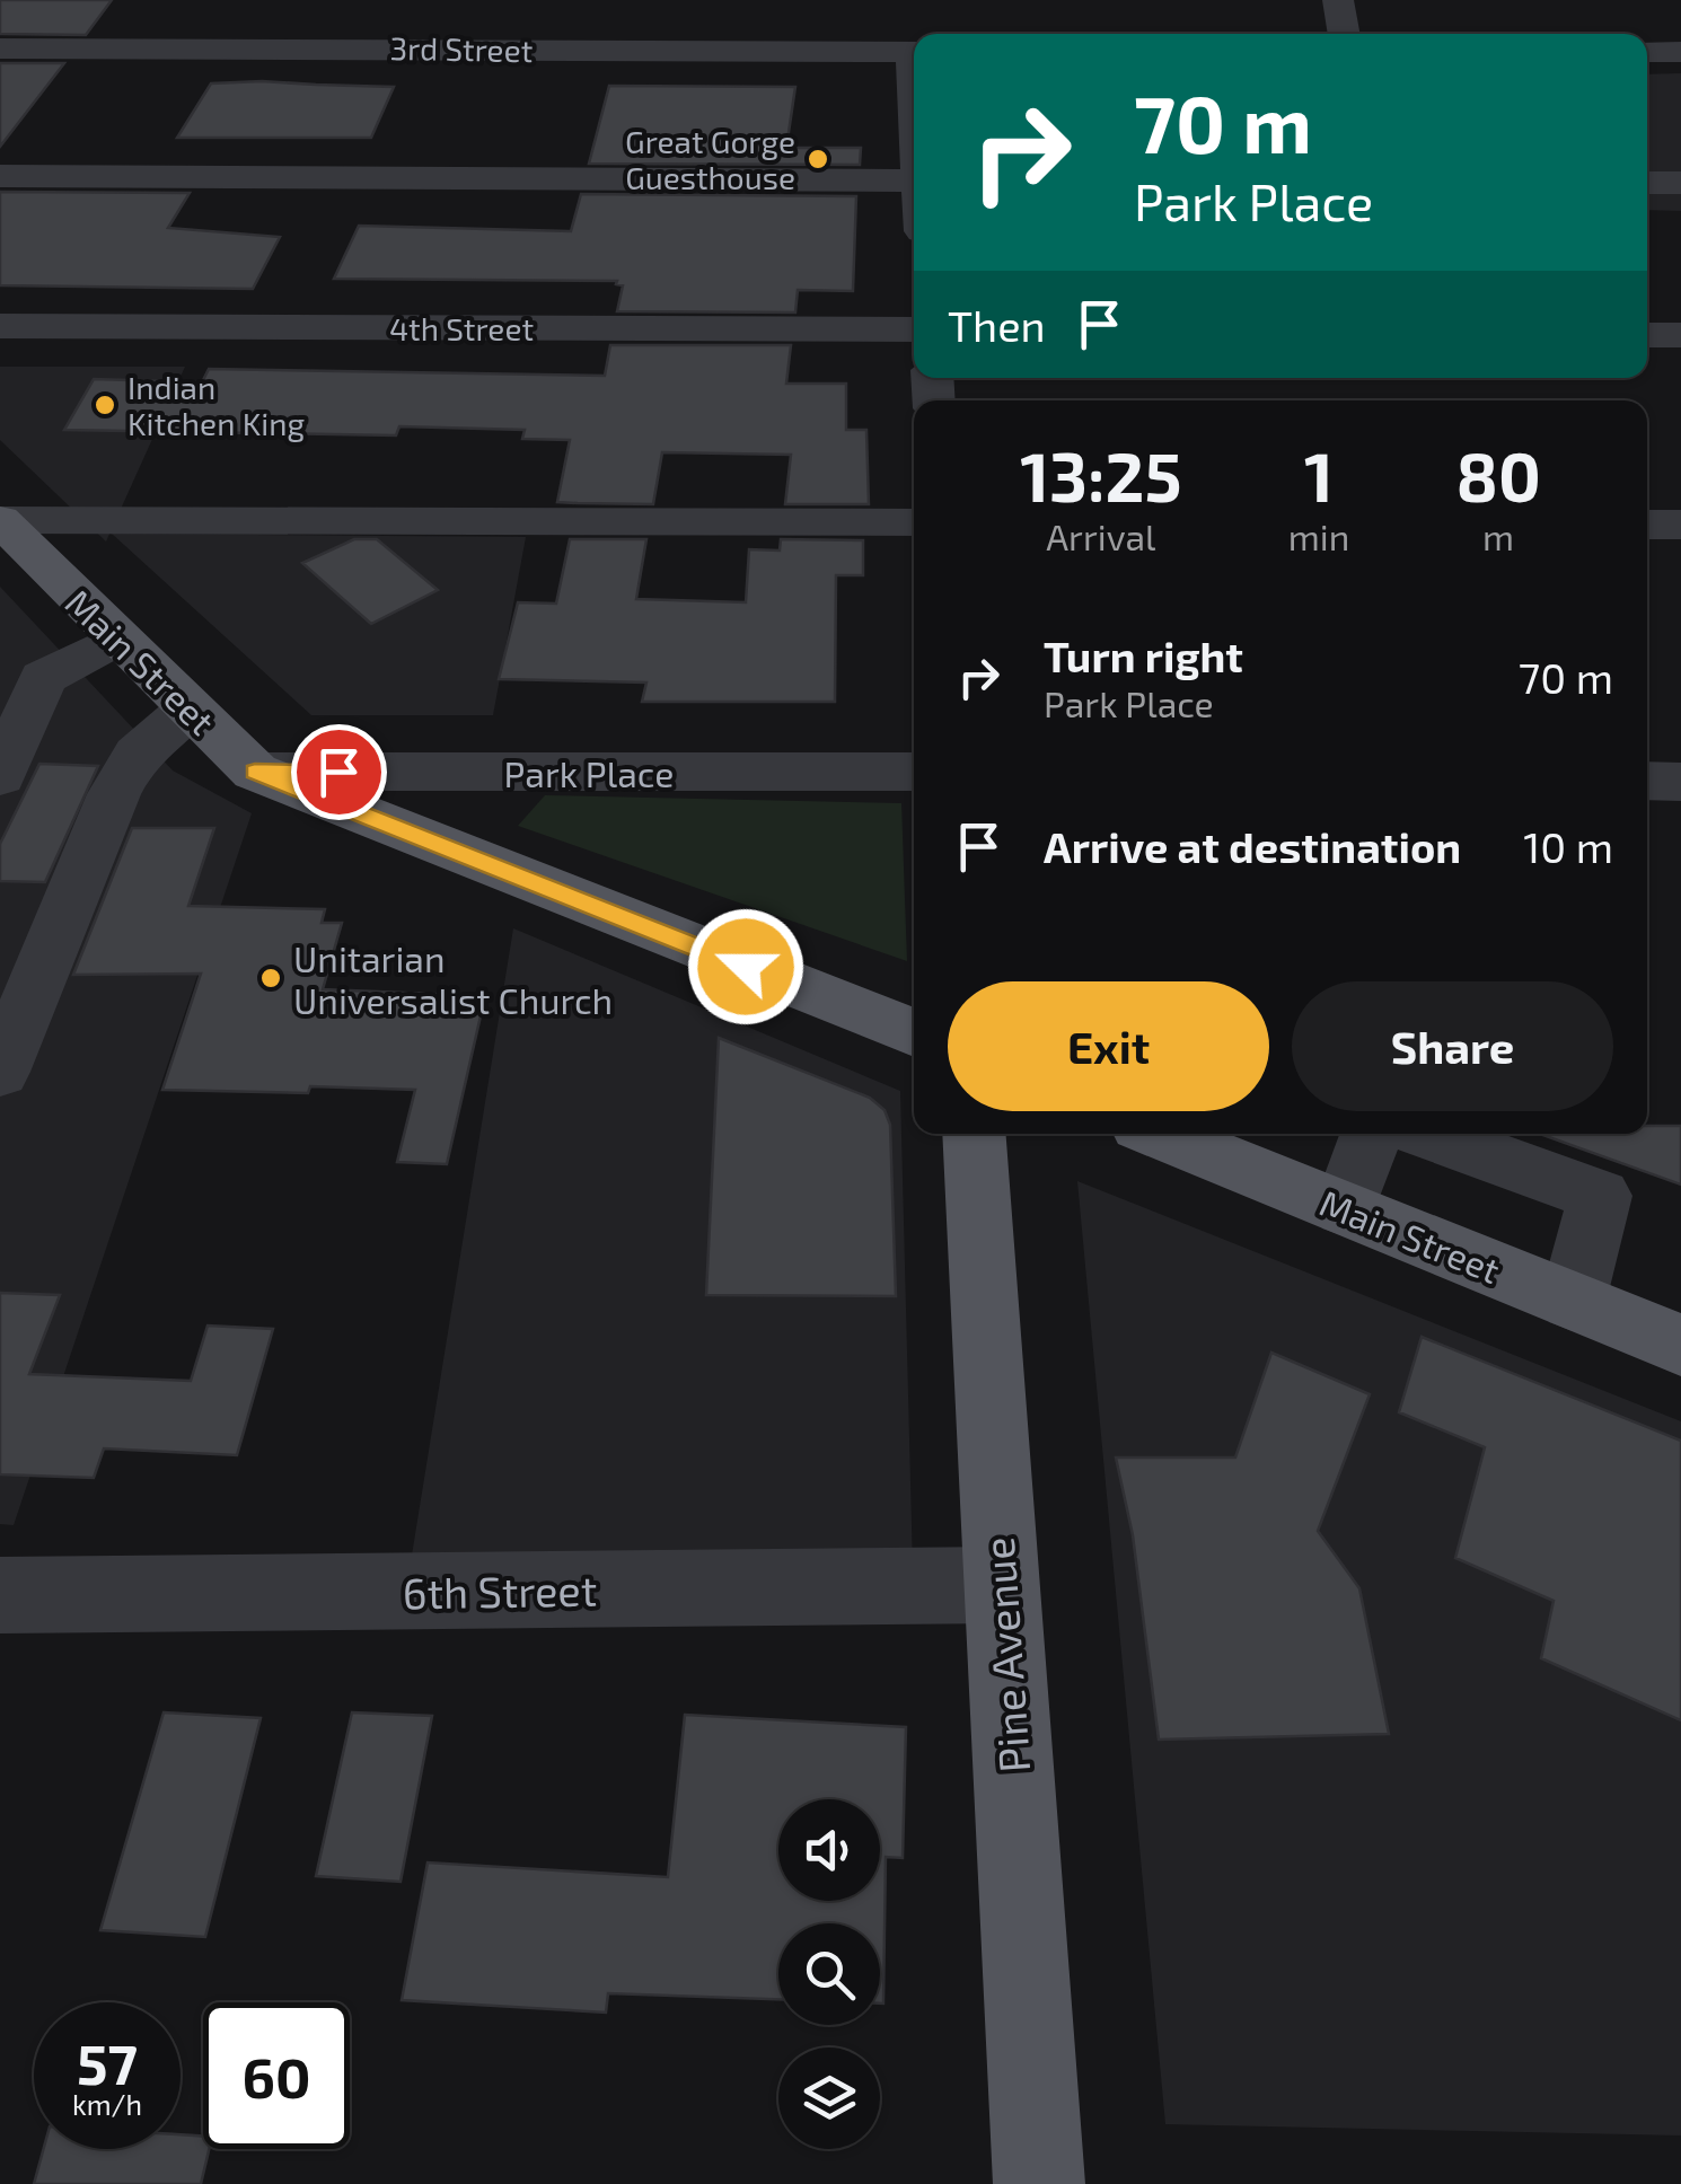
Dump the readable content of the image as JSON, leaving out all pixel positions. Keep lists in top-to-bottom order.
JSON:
{
  "streets": {
    "main road": ["Main Street", "Pine Avenue"],
    "street": [
      "3rd Street",
      "4th Street",
      "Park Place",
      "6th Street"
    ]
  },
  "crossings": [
    ["Main Street", "Park Place"],
    ["6th Street", "Pine Avenue"]
  ],
  "places": ["Great Gorge Guesthouse", "Indian Kitchen King", "Unitarian Universalist Church"],
  "page": {
    "turn": ["70 m", "Park Place"],
    "then": "Then",
    "eta": [
      "13:25",
      "Arrival",
      "1",
      "min",
      "80",
      "m"
    ],
    "list": [
      {
        "name": "Turn right",
        "note": "Park Place",
        "value": "70 m"
      },
      {
        "name": "Arrive at destination",
        "value": "10 m"
      }
    ],
    "buttons": ["Exit", "Share"],
    "speed": "57 km/h",
    "limit": "60"
  }
}
